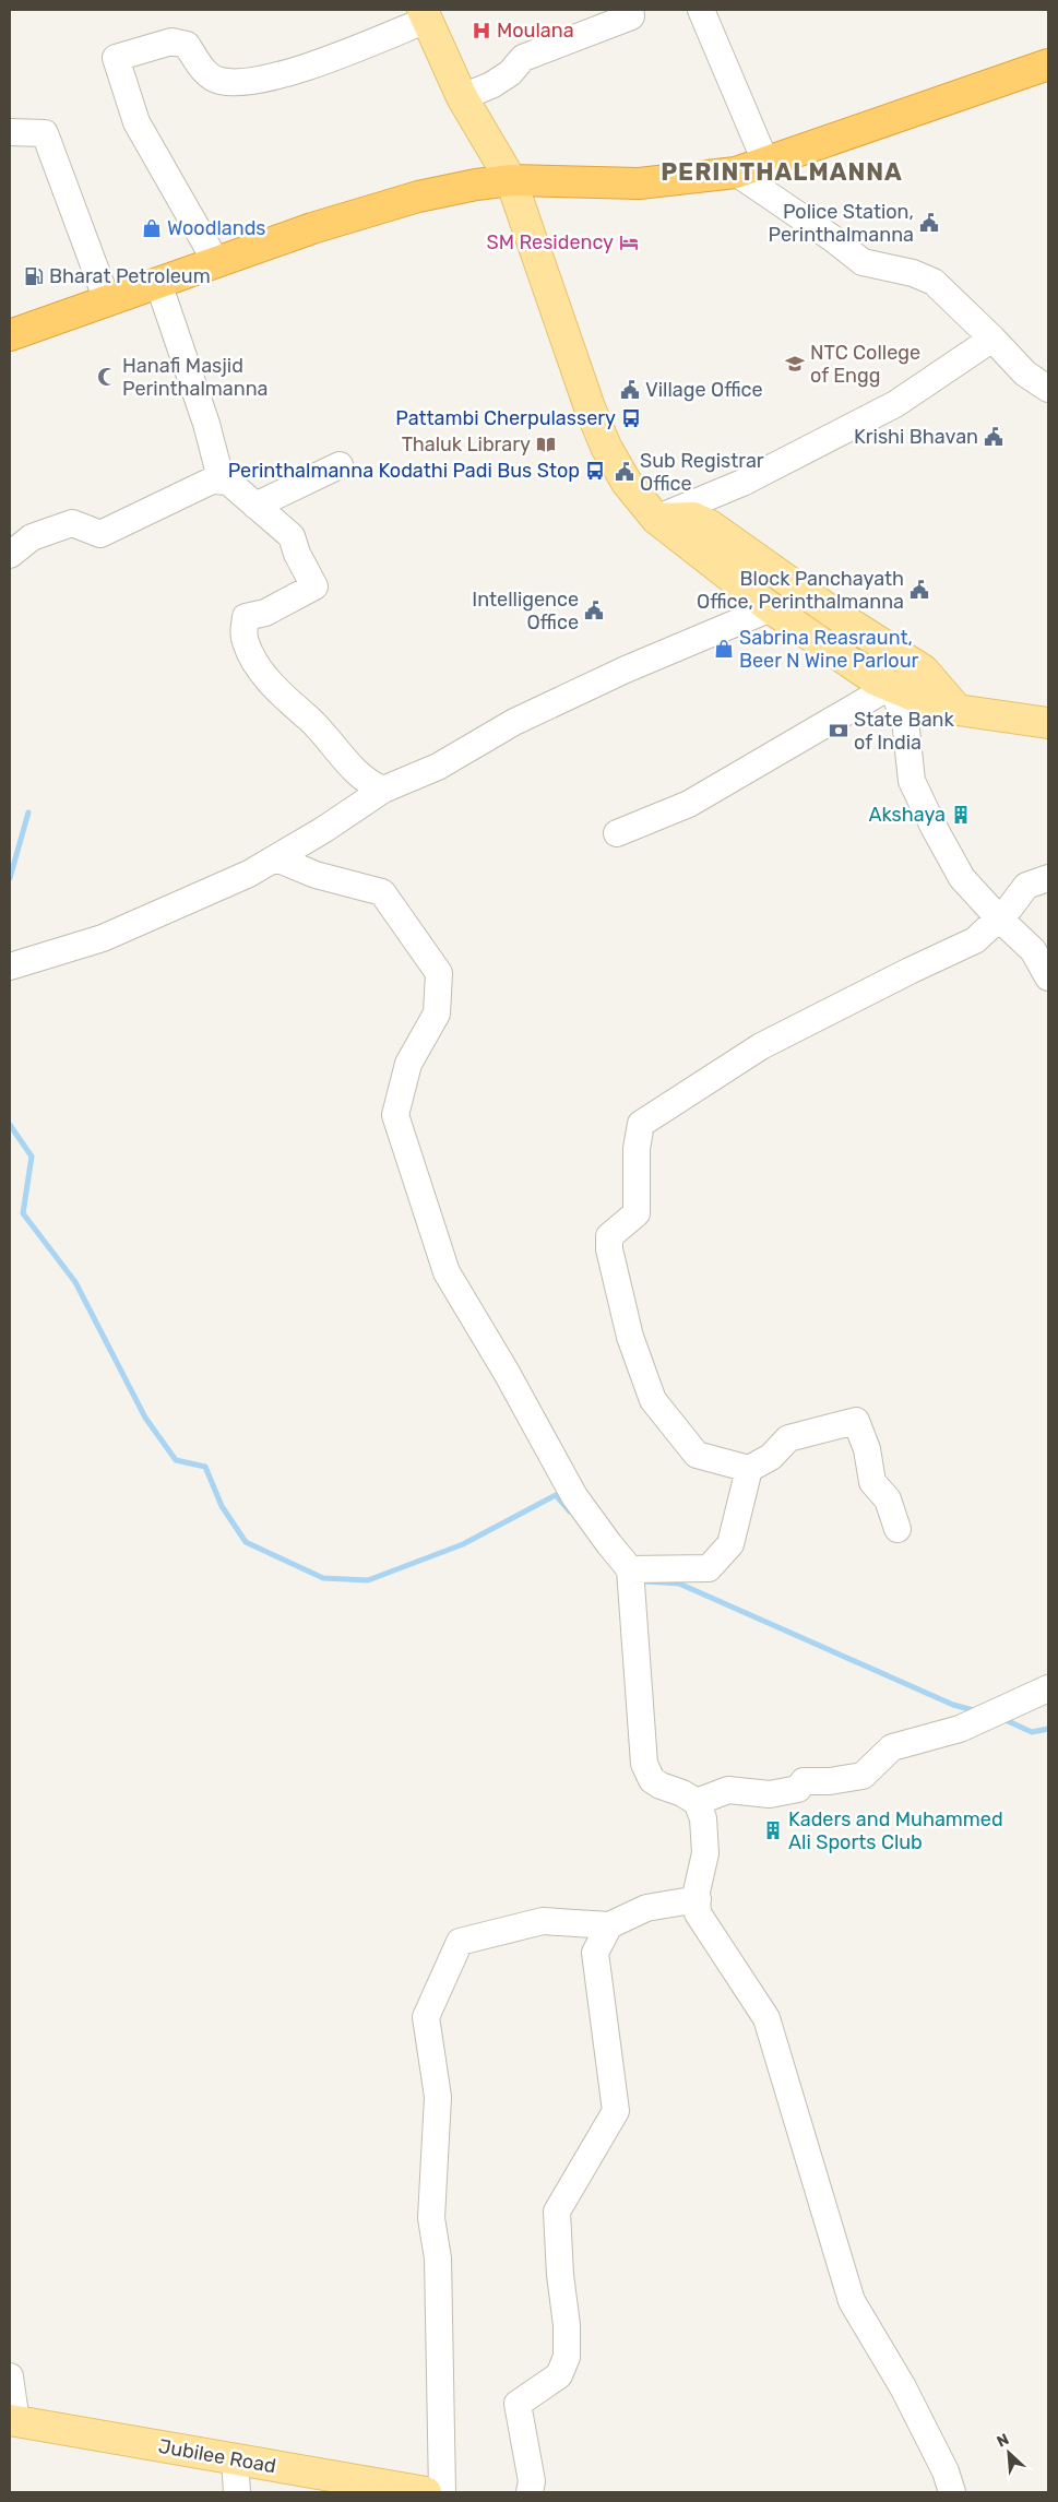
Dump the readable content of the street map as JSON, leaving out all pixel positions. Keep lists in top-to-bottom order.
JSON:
{
  "streets": {
    "main road": ["Jubilee Road"]
  },
  "districts": ["PERINTHALMANNA"],
  "places": {
    "hospital": ["Moulana"],
    "public building": [
      "Police Station, Perinthalmanna",
      "Village Office",
      "Krishi Bhavan",
      "Sub Registrar Office",
      "Block Panchayath Office, Perinthalmanna",
      "Intelligence Office"
    ],
    "shop": ["Woodlands", "Sabrina Reasraunt, Beer N Wine Parlour"],
    "hotel": ["SM Residency"],
    "fuel station": ["Bharat Petroleum"],
    "school or university": ["NTC College of Engg"],
    "mosque": ["Hanafi Masjid Perinthalmanna"],
    "bus stop": ["Pattambi Cherpulassery", "Perinthalmanna Kodathi Padi Bus Stop"],
    "library": ["Thaluk Library"],
    "bank": ["State Bank of India"],
    "building": ["Akshaya", "Kaders and Muhammed Ali Sports Club"]
  },
  "north": "top left"
}
